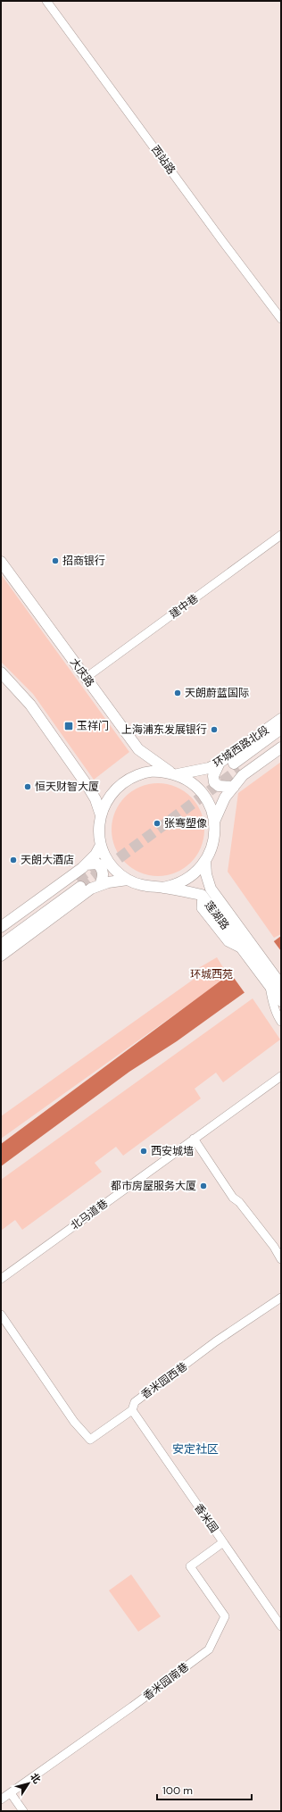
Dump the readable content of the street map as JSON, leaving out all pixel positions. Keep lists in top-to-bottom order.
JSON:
{
  "streets": {
    "main road": ["大庆路", "环城西路北段", "莲湖路"],
    "street": [
      "西站路",
      "建中巷",
      "北马道巷",
      "香米园西巷",
      "香米园",
      "香米园南巷"
    ]
  },
  "crossings": [
    ["建中巷", "大庆路"],
    ["大庆路", "环城西路北段"],
    ["大庆路", "莲湖路"],
    ["环城西路北段", "莲湖路"],
    ["香米园西巷", "香米园"],
    ["香米园", "香米园南巷"]
  ],
  "districts": ["安定社区"],
  "parks": ["环城西苑"],
  "places": {
    "other": [
      "招商银行",
      "天朗蔚蓝国际",
      "上海浦东发展银行",
      "恒天财智大厦",
      "张骞塑像",
      "天朗大酒店",
      "西安城墙",
      "都市房屋服务大厦"
    ],
    "transit": ["玉祥门"]
  },
  "scale_bar": "100 m",
  "north": "top right"
}
